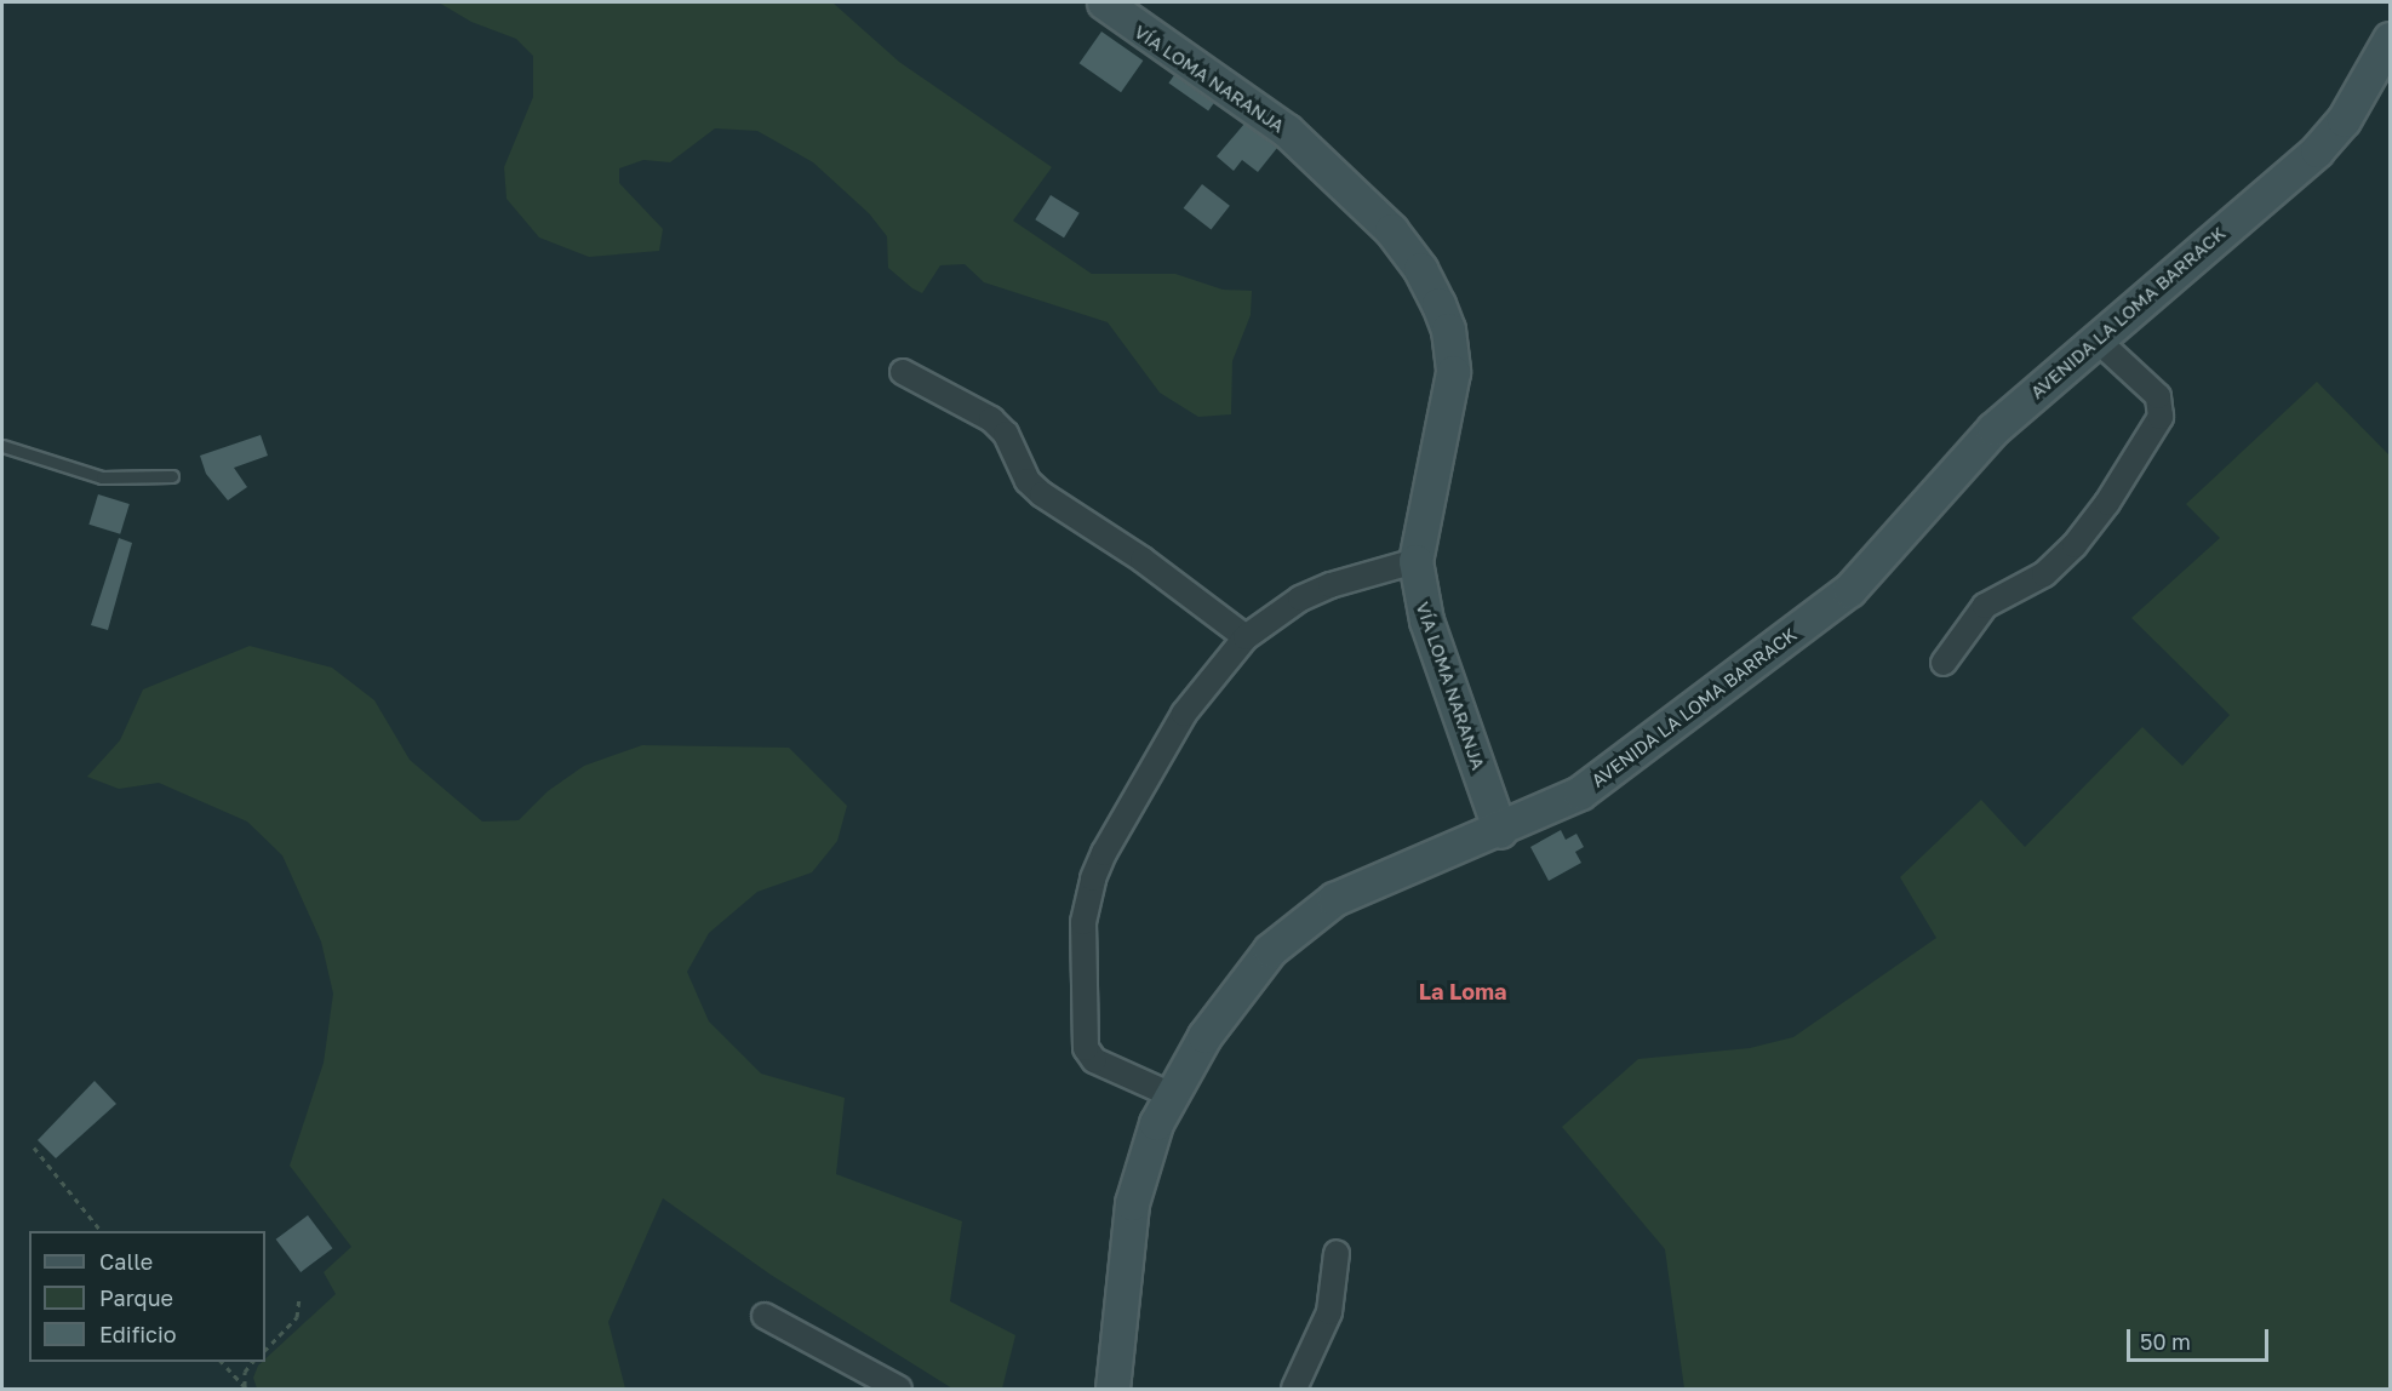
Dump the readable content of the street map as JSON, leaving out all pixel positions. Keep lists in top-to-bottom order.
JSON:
{
  "streets": {
    "main road": ["VÍA LOMA NARANJA", "AVENIDA LA LOMA BARRACK"]
  },
  "crossings": [
    ["VÍA LOMA NARANJA", "AVENIDA LA LOMA BARRACK"]
  ],
  "districts": ["La Loma"],
  "legend": ["Calle", "Parque", "Edificio"],
  "scale_bar": "50 m"
}
